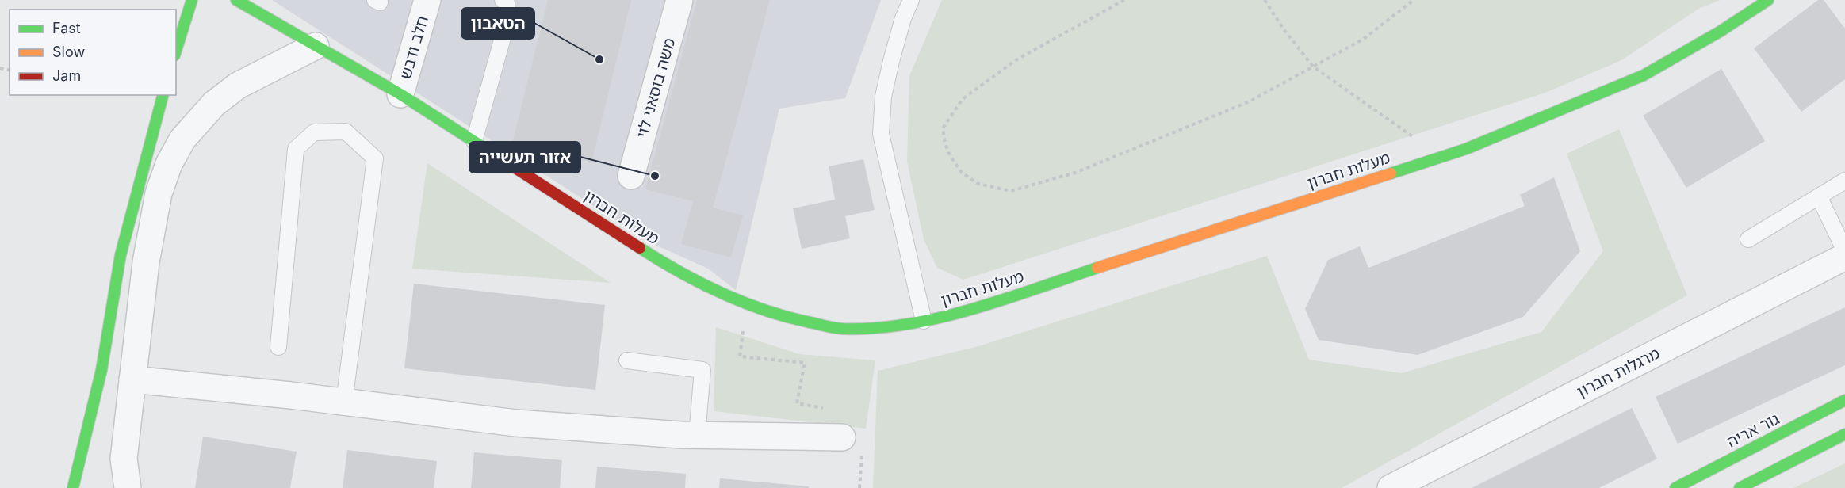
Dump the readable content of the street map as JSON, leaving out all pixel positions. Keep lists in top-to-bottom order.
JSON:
{
  "streets": {
    "street": [
      "חלב ודבש",
      "משה בוסאני לוי",
      "מעלות חברון",
      "מרגלות חברון",
      "גור אריה"
    ]
  },
  "crossings": [
    ["חלב ודבש", "מעלות חברון"]
  ],
  "places": ["הטאבון", "אזור תעשייה"],
  "legend": ["Fast", "Slow", "Jam"]
}
